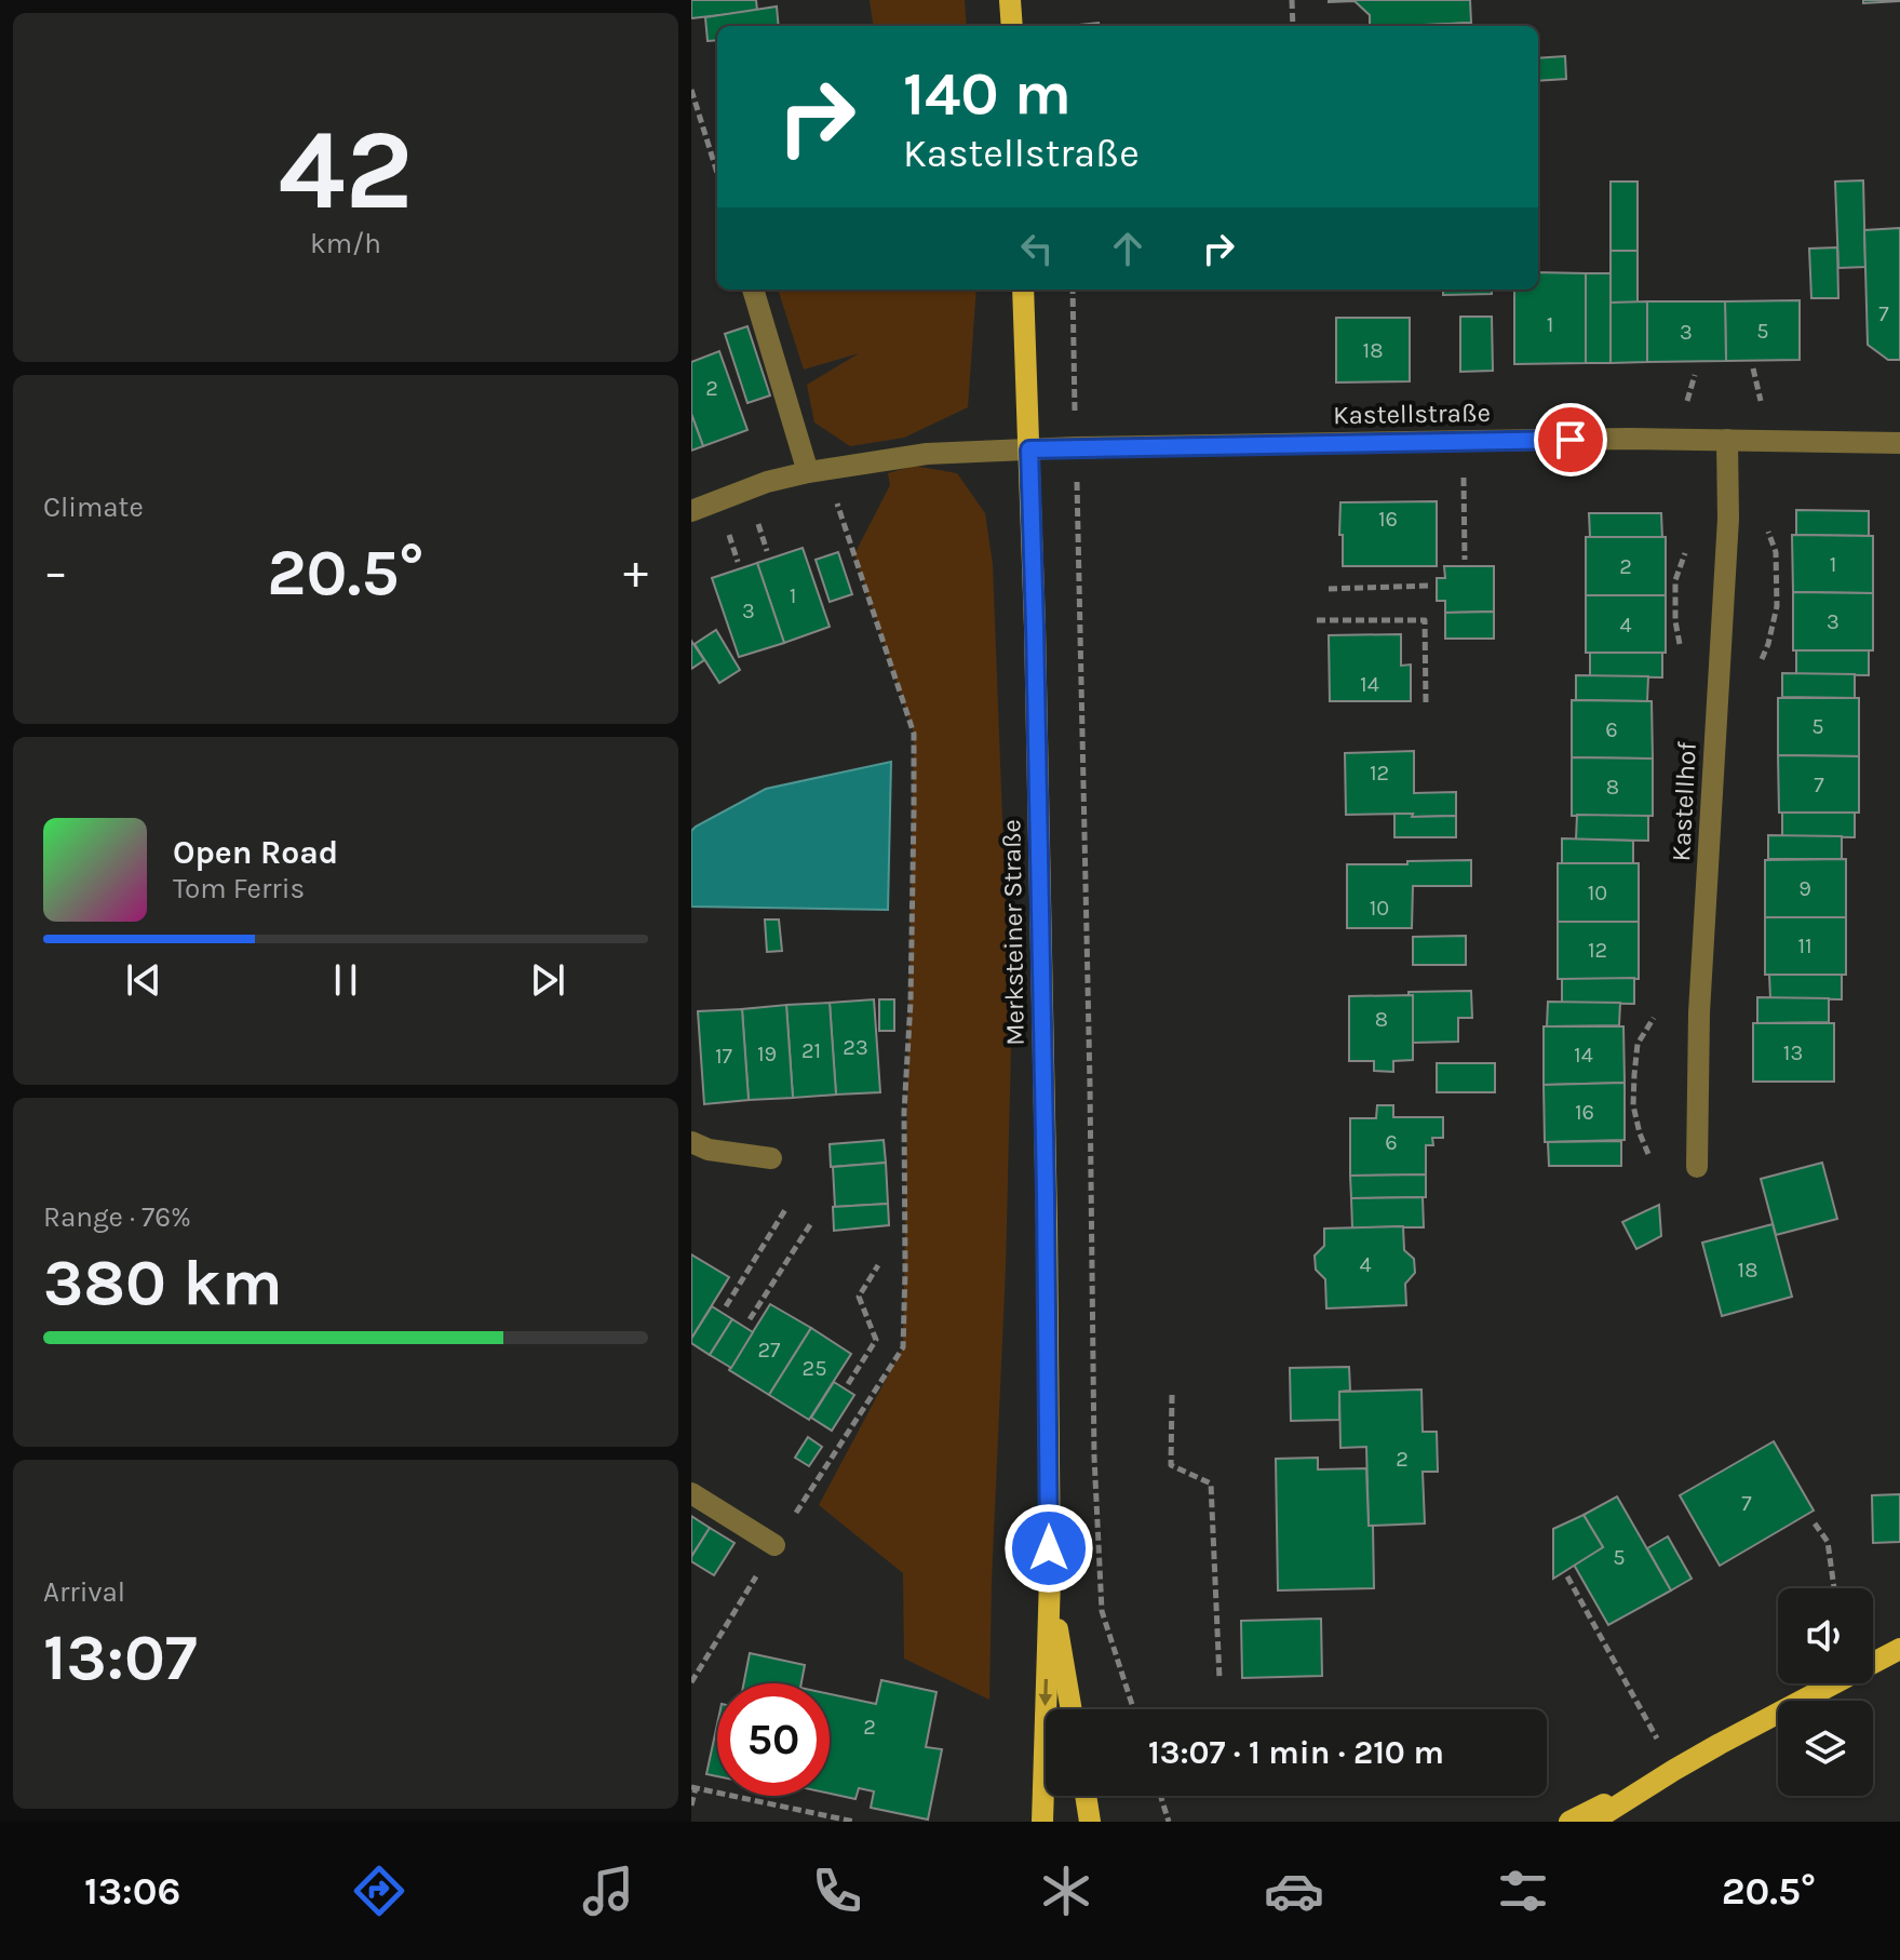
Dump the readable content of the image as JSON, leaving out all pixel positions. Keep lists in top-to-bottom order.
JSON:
{
  "streets": {
    "main road": ["Merksteiner Straße"],
    "street": ["Kastellstraße", "Kastellhof"]
  },
  "crossings": [
    ["Kastellstraße", "Kastellhof"],
    ["Kastellstraße", "Merksteiner Straße"]
  ],
  "house_numbers": [
    "7",
    "1",
    "5",
    "3",
    "18",
    "2",
    "16",
    "1",
    "2",
    "1",
    "3",
    "3",
    "4",
    "14",
    "5",
    "6",
    "12",
    "7",
    "8",
    "9",
    "10",
    "10",
    "11",
    "12",
    "8",
    "23",
    "21",
    "13",
    "19",
    "14",
    "17",
    "16",
    "6",
    "4",
    "18",
    "27",
    "25",
    "2",
    "7",
    "5",
    "2"
  ],
  "page": {
    "tile": [
      ["42", "km/h"],
      "Climate",
      ["Range · 76%", "380 km"],
      ["Arrival", "13:07"]
    ],
    "turn": ["140 m", "Kastellstraße"],
    "heat": ["−", "20.5°", "+"],
    "song": ["Open Road", "Tom Ferris"],
    "limit": "50",
    "trip": "13:07 · 1 min · 210 m",
    "tabs": ["13:06", "20.5°"]
  }
}
